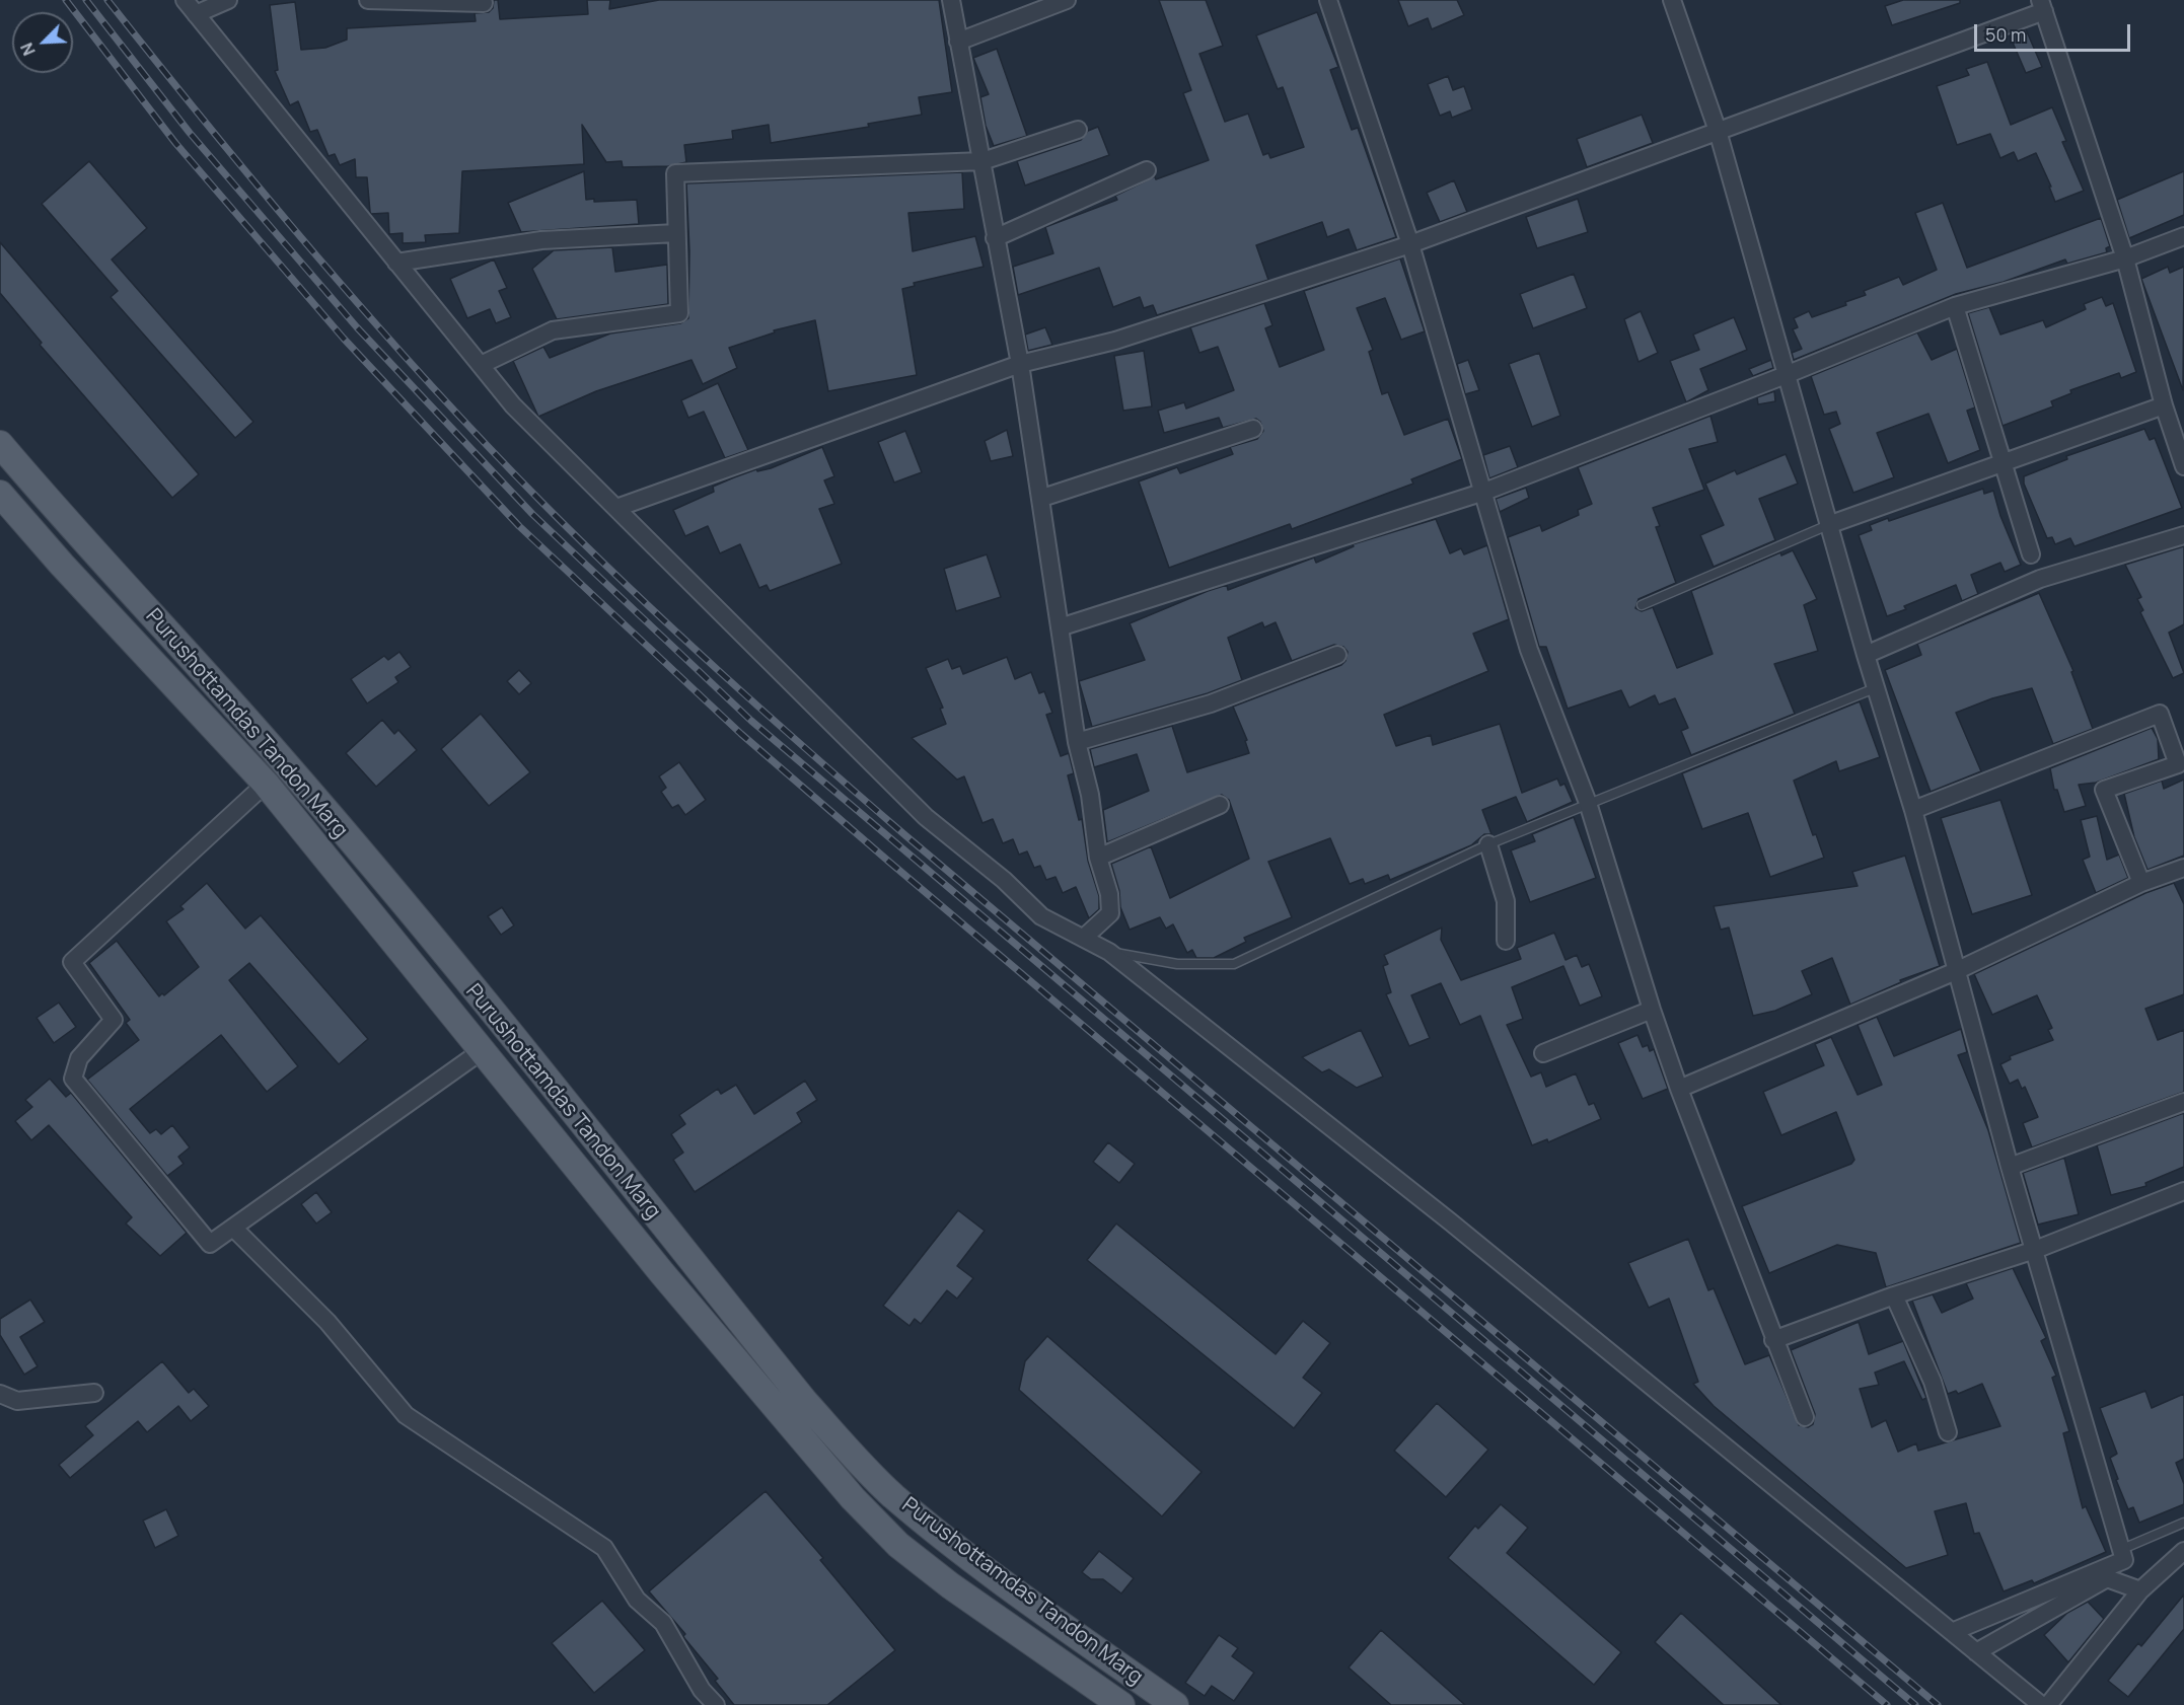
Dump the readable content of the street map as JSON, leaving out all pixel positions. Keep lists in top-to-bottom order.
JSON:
{
  "streets": {
    "main road": ["Purushottamdas Tandon Marg"]
  },
  "scale_bar": "50 m",
  "north": "bottom left"
}
